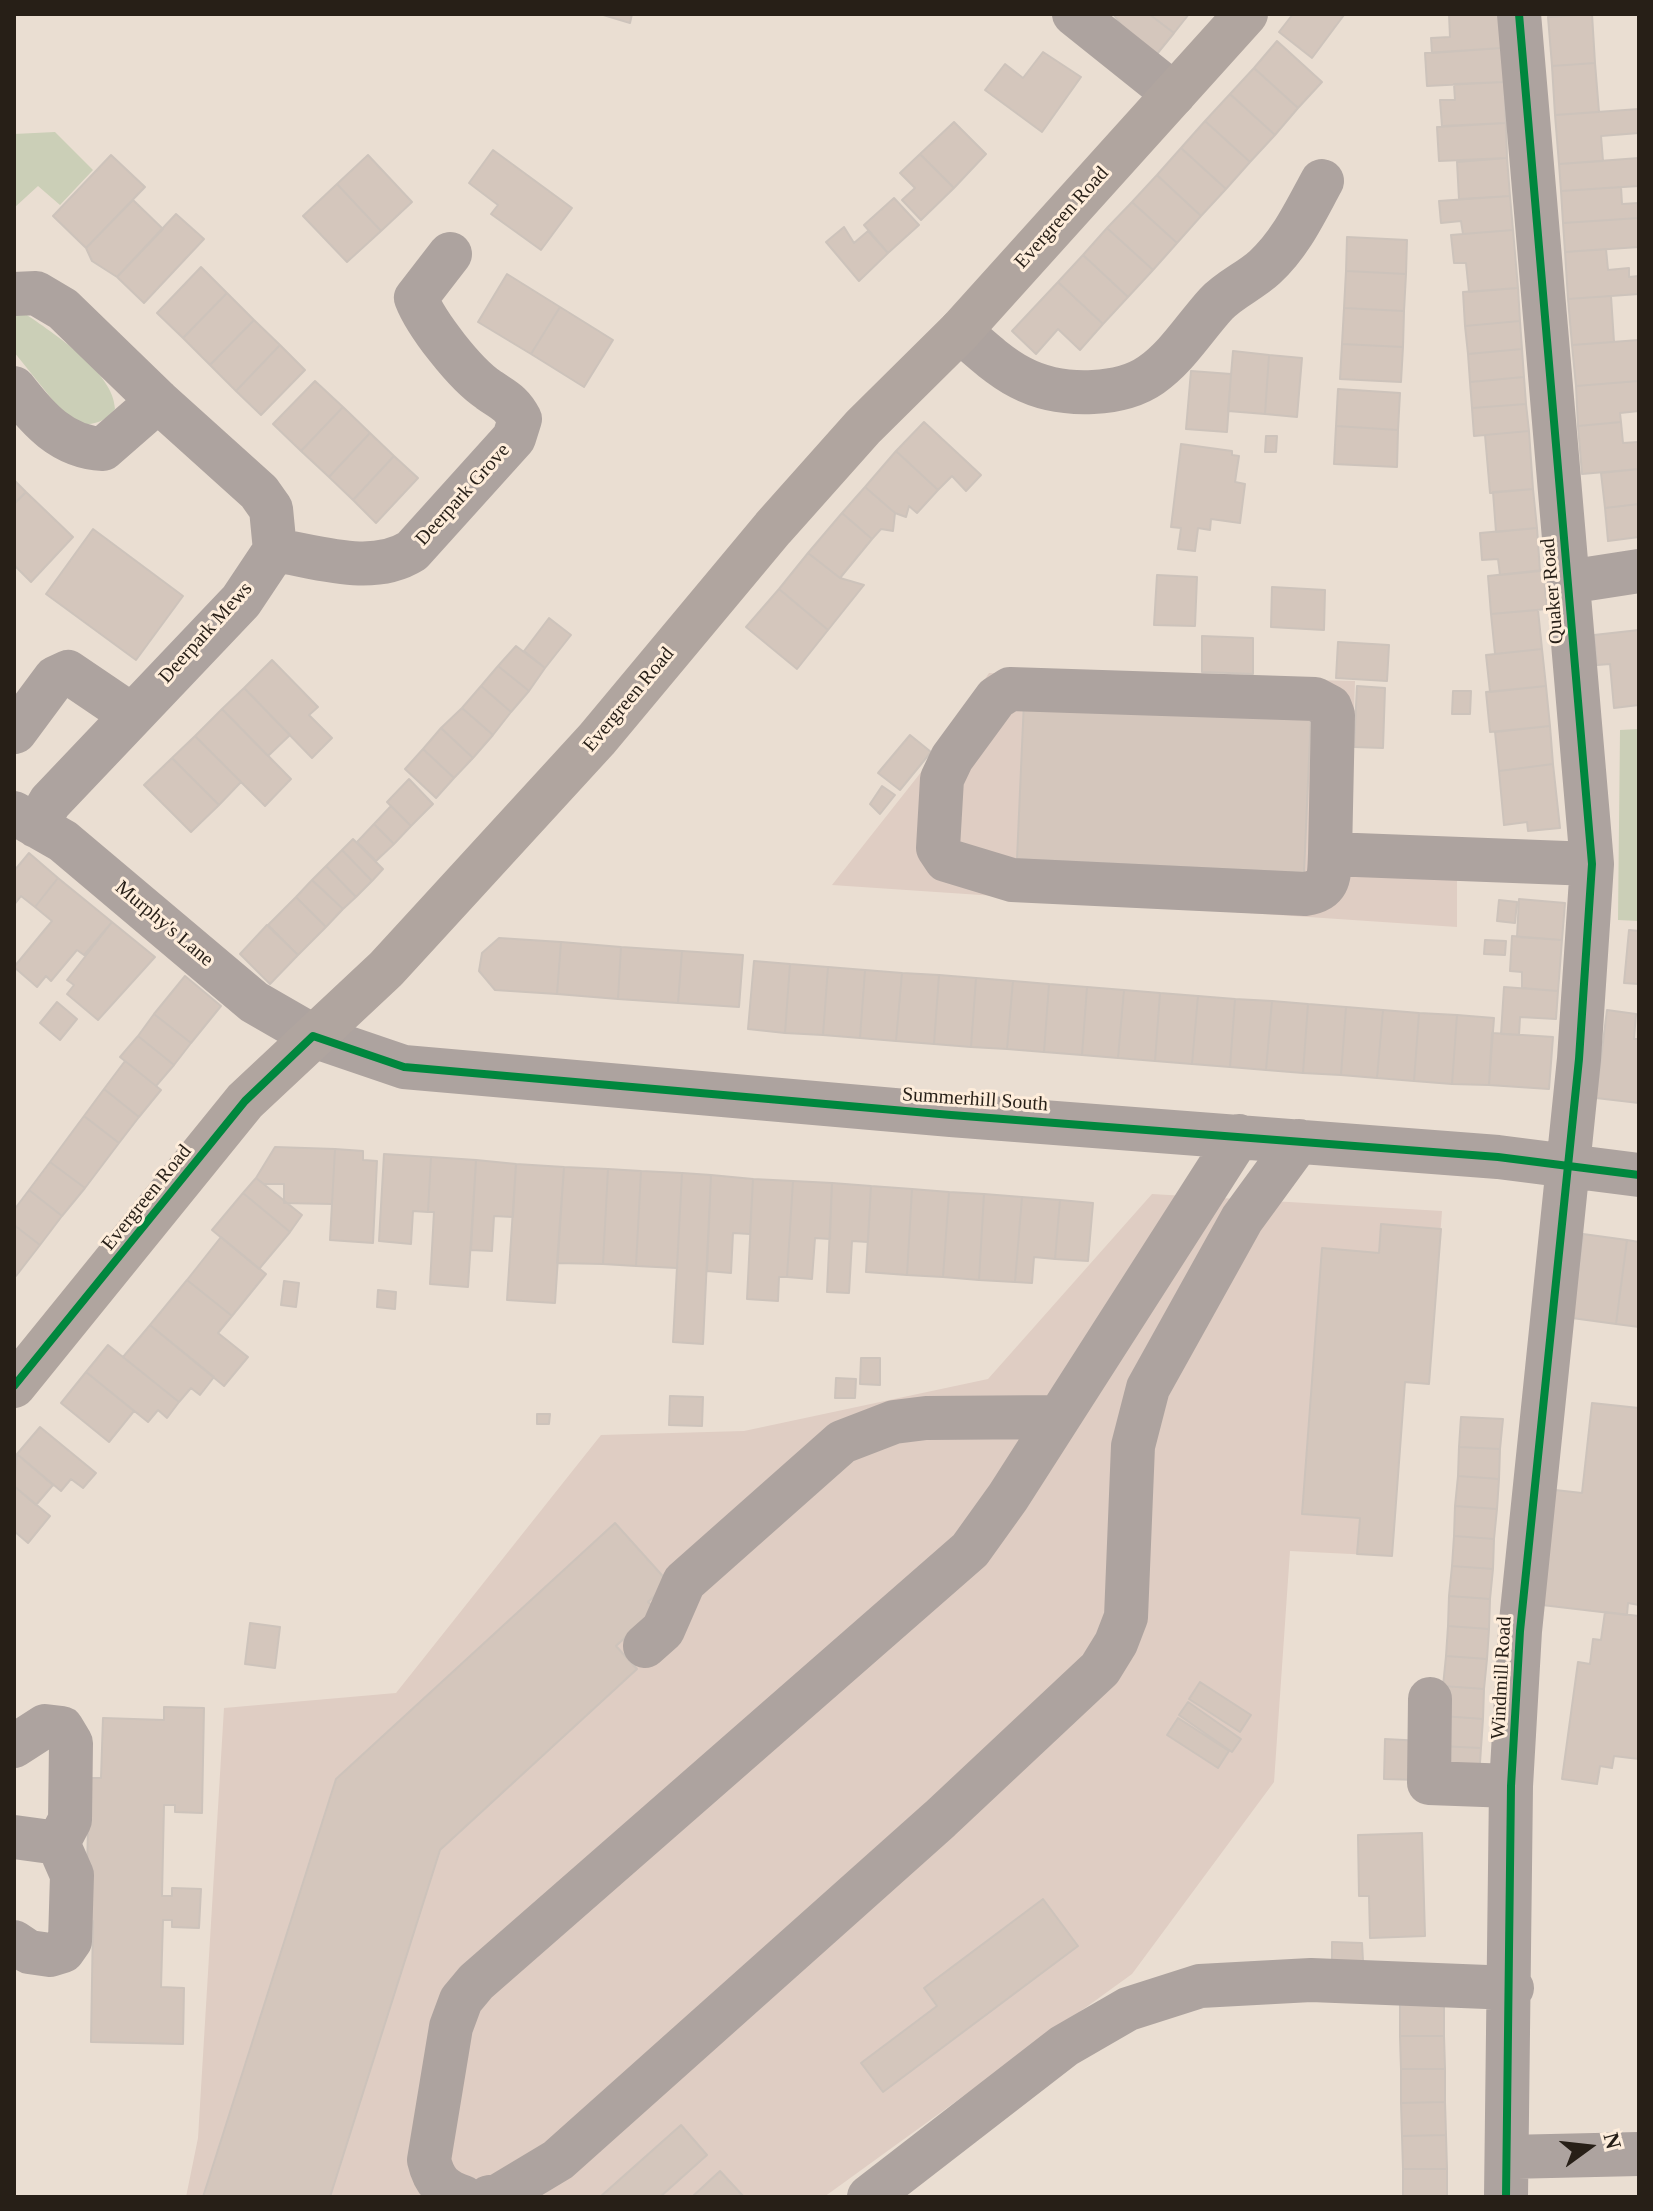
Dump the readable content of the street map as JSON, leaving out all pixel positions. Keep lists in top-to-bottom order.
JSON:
{
  "streets": {
    "main road": ["Evergreen Road"],
    "street": [
      "Deerpark Grove",
      "Quaker Road",
      "Deerpark Mews",
      "Murphy's Lane",
      "Summerhill South",
      "Windmill Road"
    ]
  },
  "crossings": [
    ["Evergreen Road", "Murphy's Lane"],
    ["Evergreen Road", "Summerhill South"],
    ["Deerpark Grove", "Deerpark Mews"],
    ["Quaker Road", "Summerhill South"],
    ["Quaker Road", "Windmill Road"],
    ["Deerpark Mews", "Murphy's Lane"],
    ["Murphy's Lane", "Summerhill South"],
    ["Summerhill South", "Windmill Road"]
  ],
  "north": "right"
}
